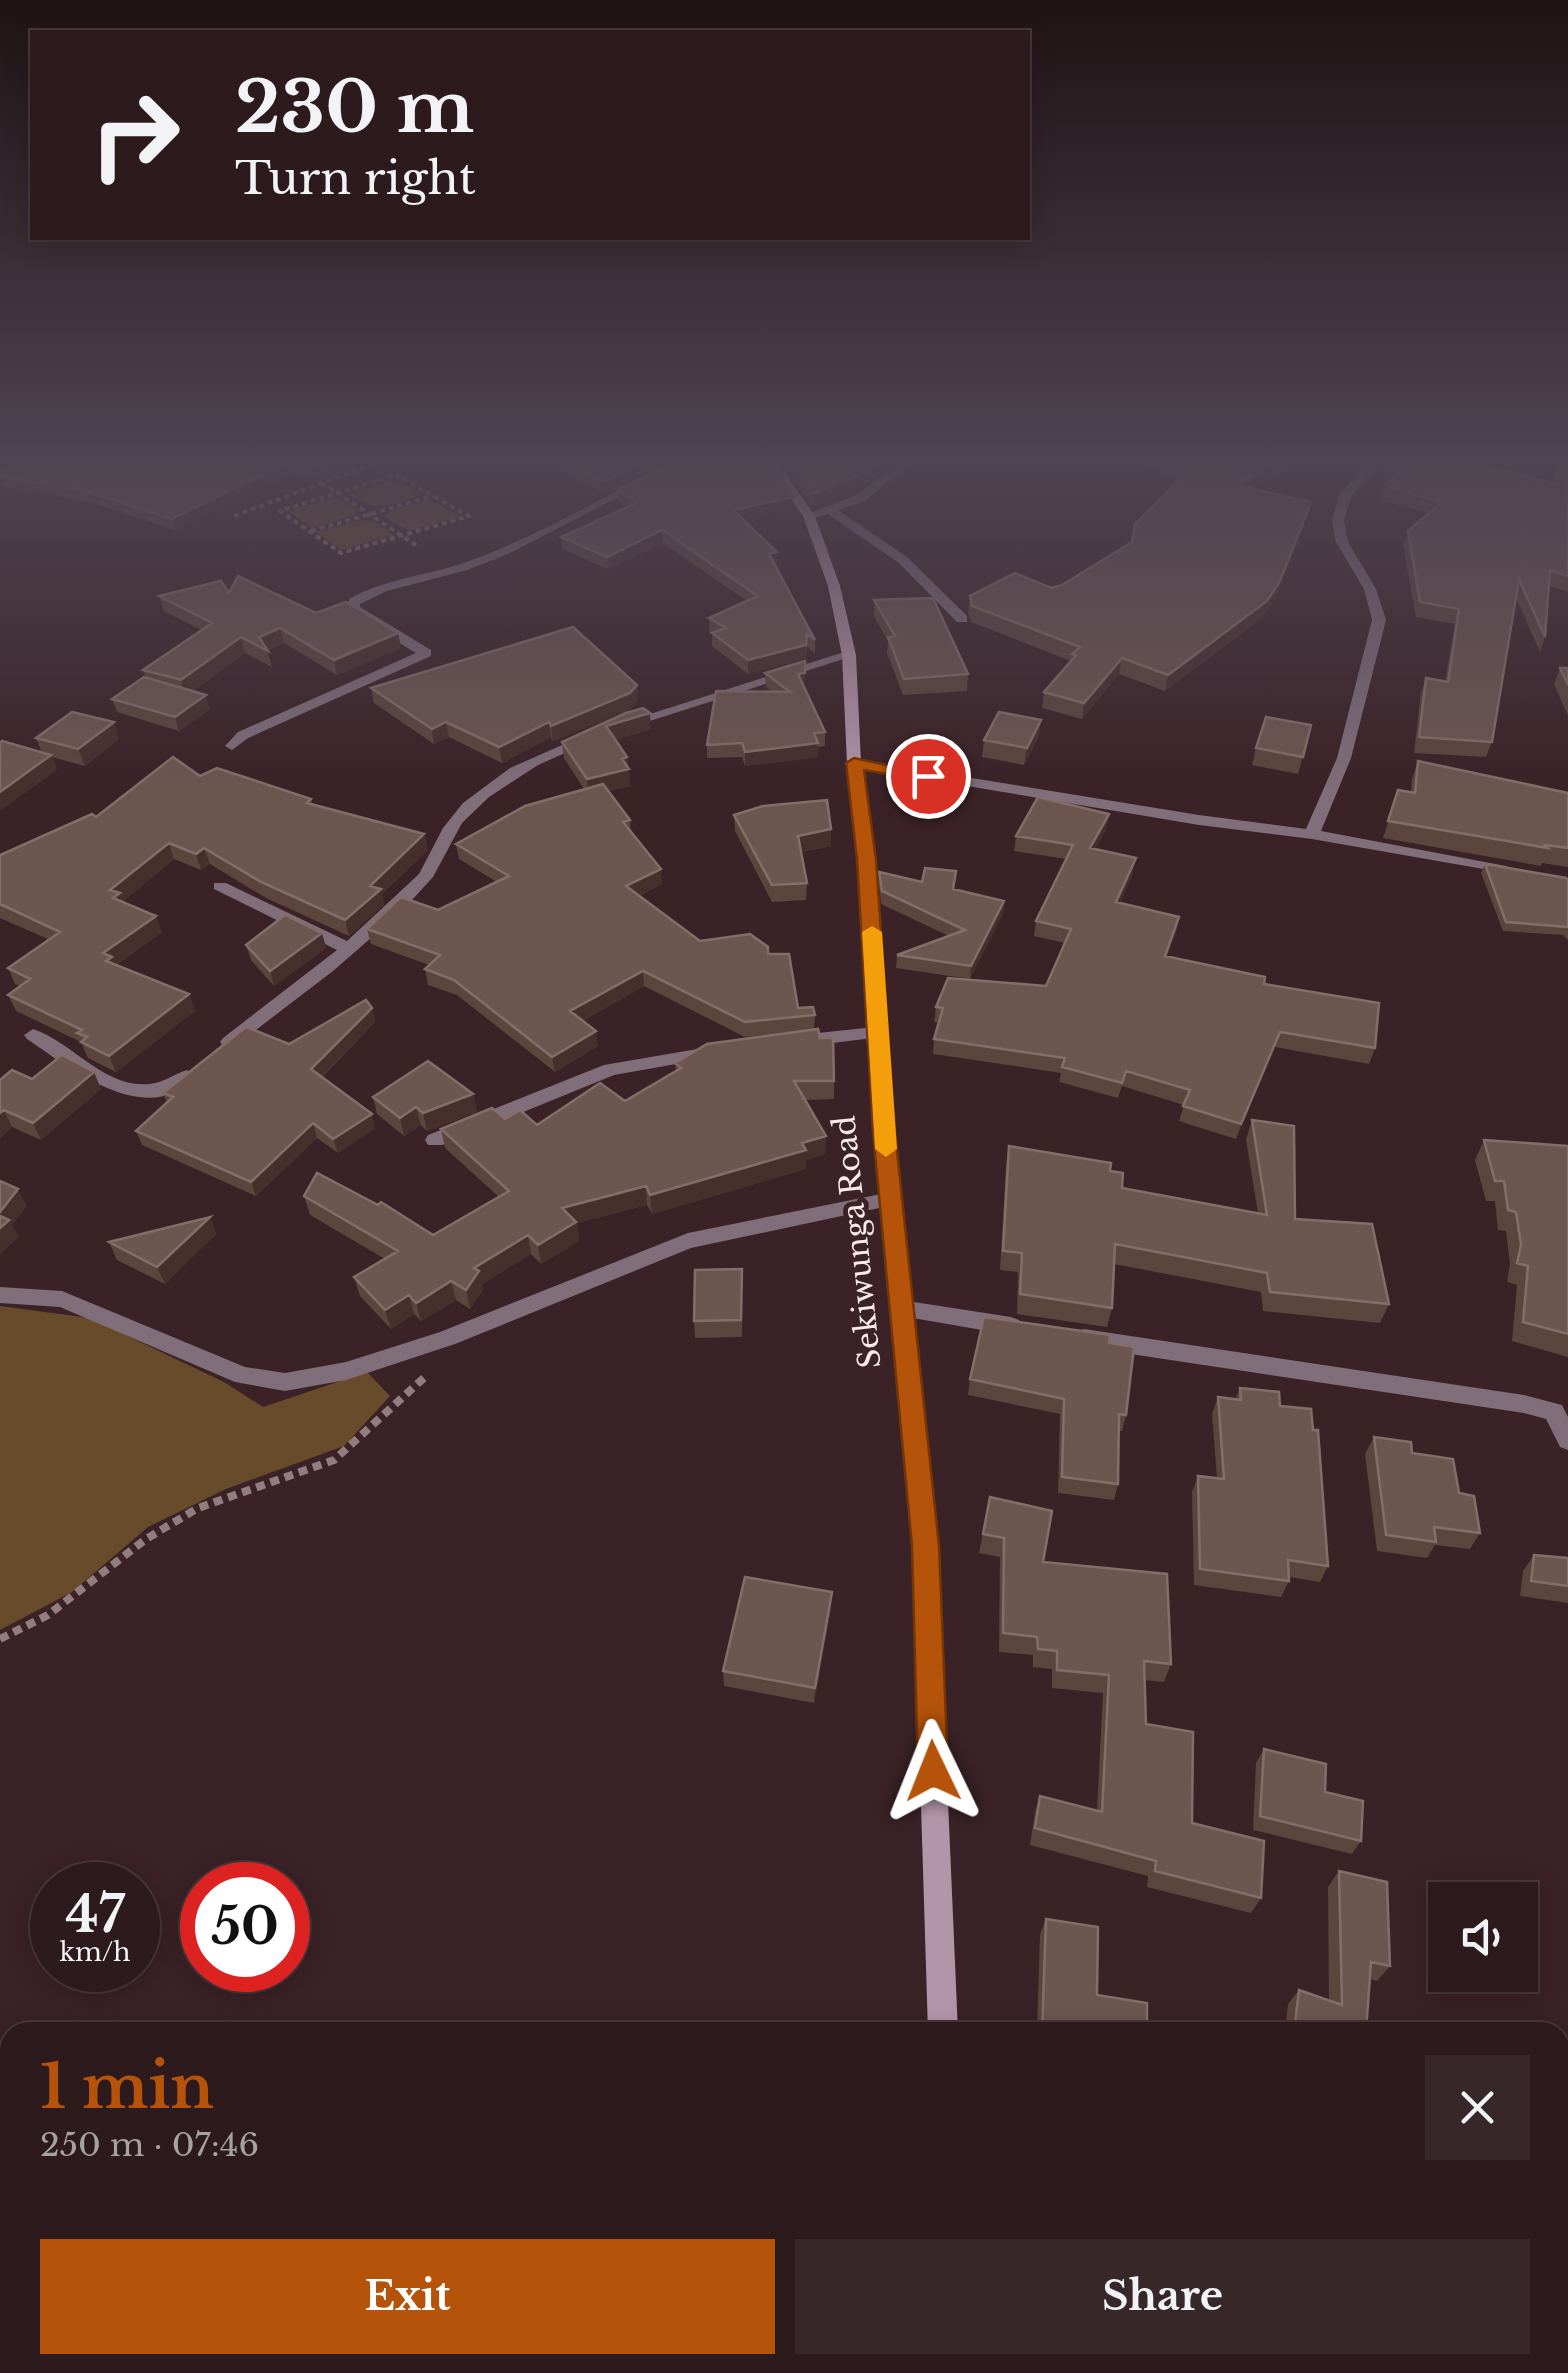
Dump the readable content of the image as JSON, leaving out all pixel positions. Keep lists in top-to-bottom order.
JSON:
{
  "streets": {
    "main road": ["Sekiwunga Road"]
  },
  "page": {
    "turn": ["230 m", "Turn right"],
    "speed": "47 km/h",
    "limit": "50",
    "heading": ["1 min", "250 m · 07:46"],
    "buttons": ["Exit", "Share"]
  }
}
